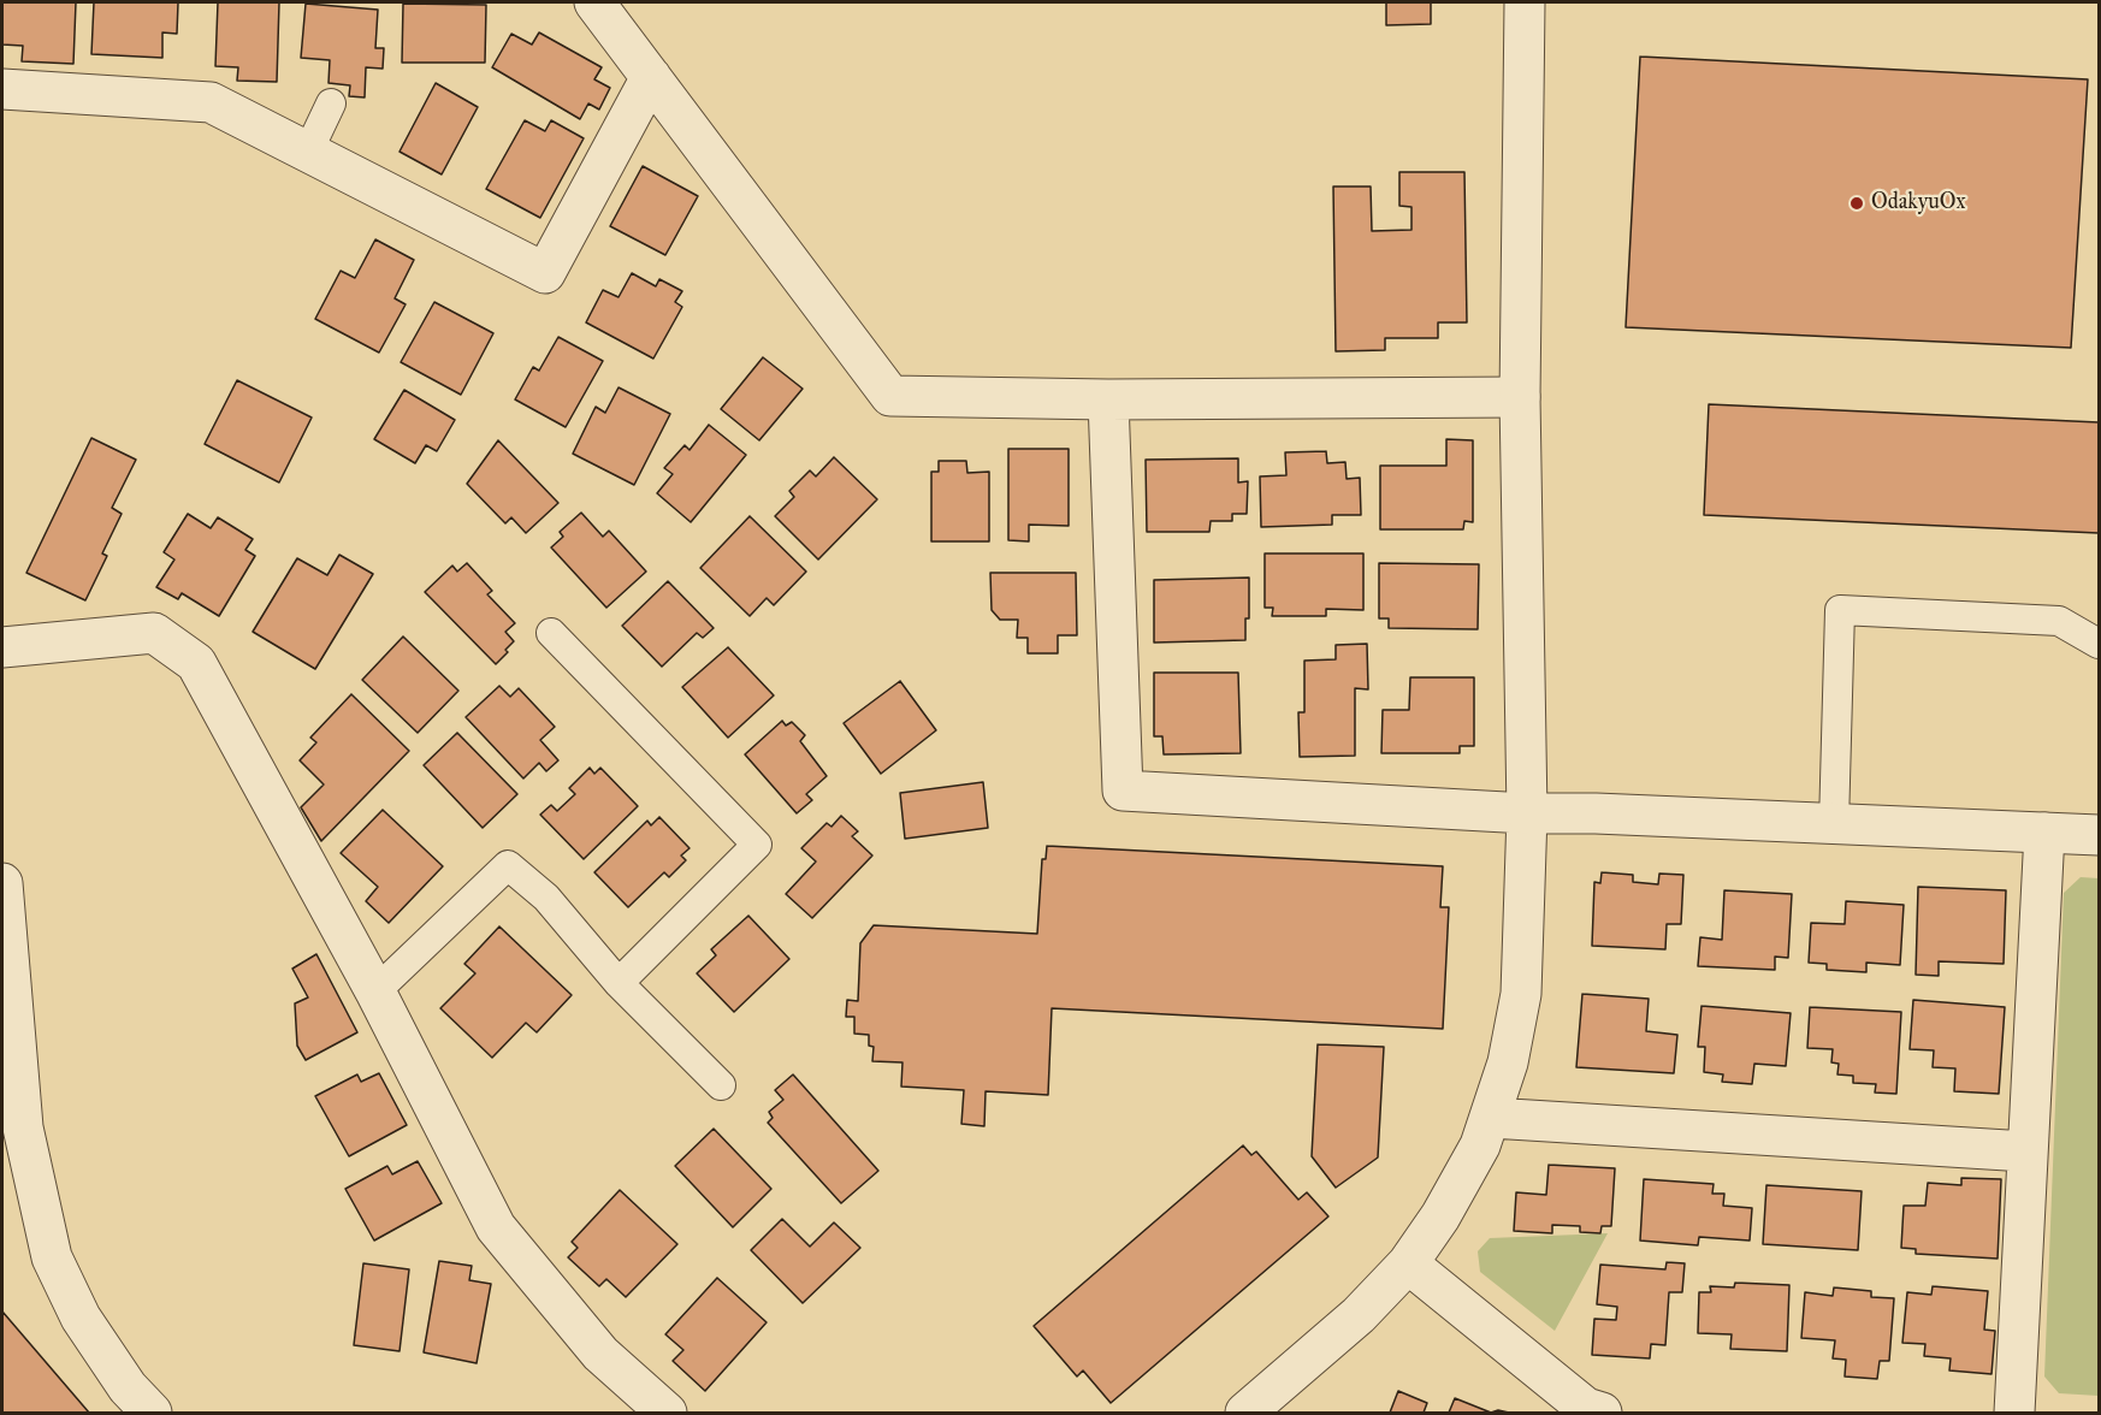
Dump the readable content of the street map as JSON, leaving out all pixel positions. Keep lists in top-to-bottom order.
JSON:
{
  "places": ["OdakyuOx"]
}
